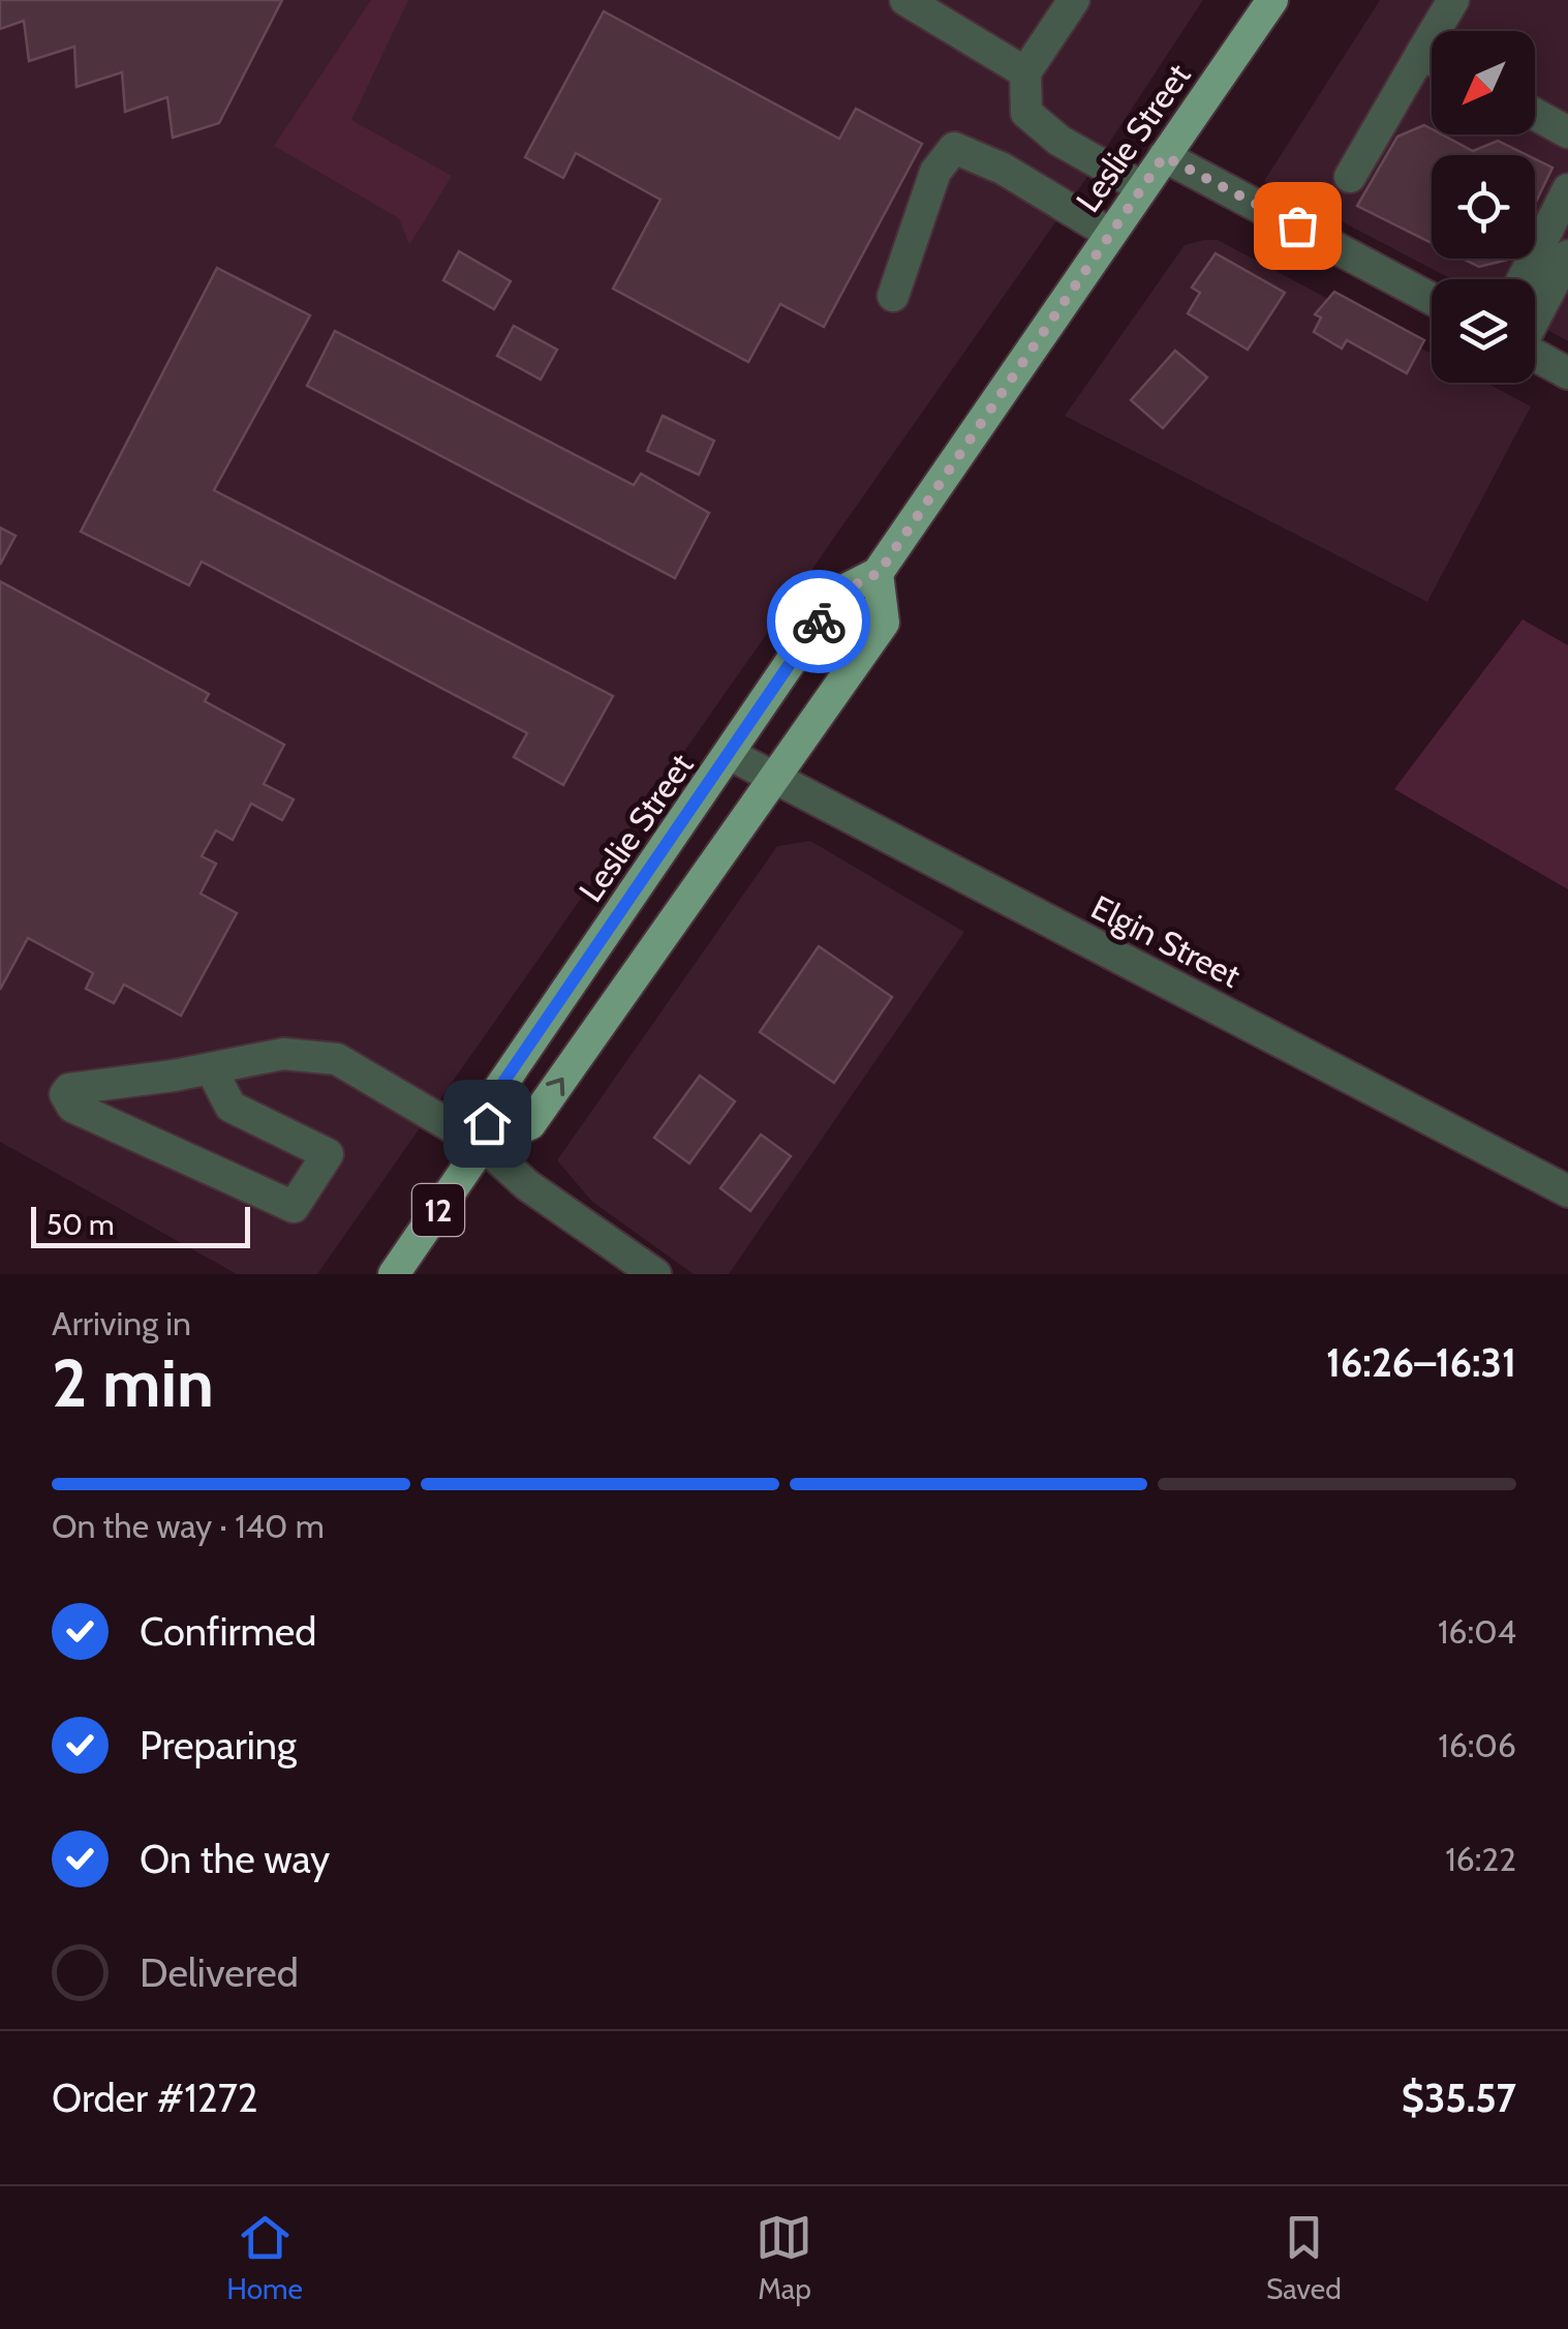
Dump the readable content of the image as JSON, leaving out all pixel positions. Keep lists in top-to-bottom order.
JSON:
{
  "streets": {
    "main road": ["Leslie Street", "12"],
    "street": ["Elgin Street"]
  },
  "crossings": [
    ["Leslie Street", "Elgin Street"],
    ["Leslie Street", "12"],
    ["Elgin Street", "12"]
  ],
  "scale_bar": "50 m",
  "north": "bottom left",
  "page": {
    "scale": "50 m",
    "heading": ["2 min", "Arriving in", "16:26–16:31"],
    "panel": ["Order #1272", "$35.57"],
    "bar": "On the way · 140 m",
    "list": [
      ["Confirmed", "16:04"],
      ["Preparing", "16:06"],
      ["On the way", "16:22"],
      "Delivered"
    ],
    "tabs": ["Home", "Map", "Saved"]
  }
}
